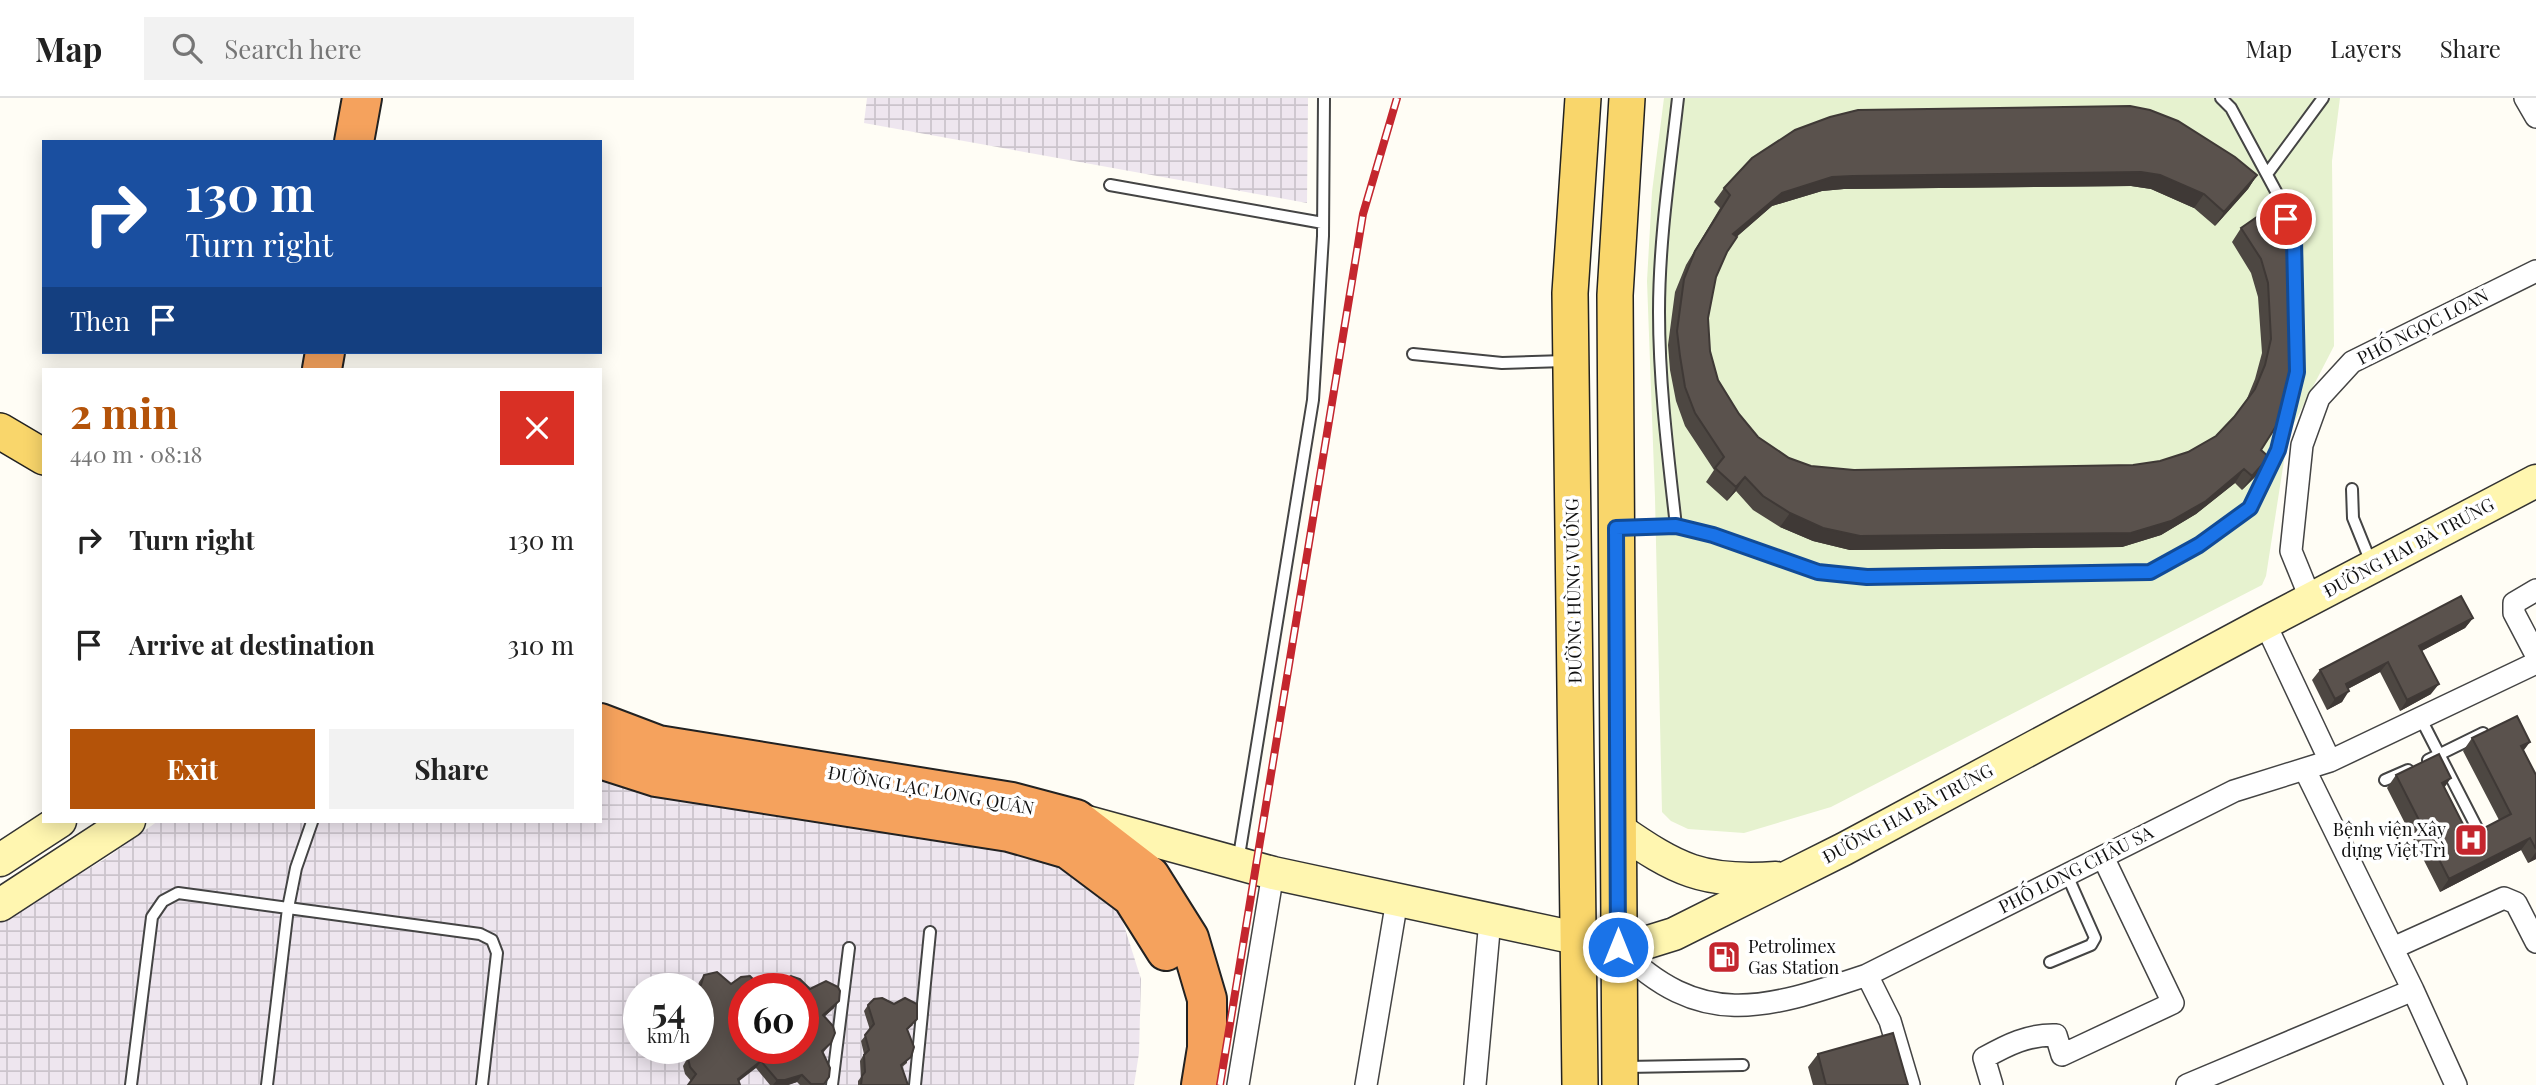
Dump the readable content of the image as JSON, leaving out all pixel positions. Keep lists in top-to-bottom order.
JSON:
{
  "streets": {
    "highway": ["ĐƯỜNG LẠC LONG QUÂN"],
    "main road": ["ĐƯỜNG HÙNG VƯƠNG"],
    "street": ["PHỐ NGỌC LOAN", "ĐƯỜNG HAI BÀ TRƯNG", "PHỐ LONG CHÂU SA"]
  },
  "crossings": [
    ["PHỐ NGỌC LOAN", "ĐƯỜNG HAI BÀ TRƯNG"],
    ["ĐƯỜNG HAI BÀ TRƯNG", "ĐƯỜNG HÙNG VƯƠNG"],
    ["ĐƯỜNG HAI BÀ TRƯNG", "ĐƯỜNG LẠC LONG QUÂN"],
    ["ĐƯỜNG HAI BÀ TRƯNG", "PHỐ LONG CHÂU SA"]
  ],
  "places": {
    "hospital": ["Bệnh viện Xây dựng Việt Trì"],
    "fuel station": ["Petrolimex Gas Station"]
  },
  "page": {
    "header": "Map",
    "search": "Search here",
    "nav": ["Map", "Layers", "Share"],
    "turn": ["130 m", "Turn right"],
    "then": "Then",
    "heading": ["2 min", "440 m · 08:18"],
    "list": [
      {
        "name": "Turn right",
        "value": "130 m"
      },
      {
        "name": "Arrive at destination",
        "value": "310 m"
      }
    ],
    "buttons": ["Exit", "Share"],
    "speed": "54 km/h",
    "limit": "60"
  }
}
